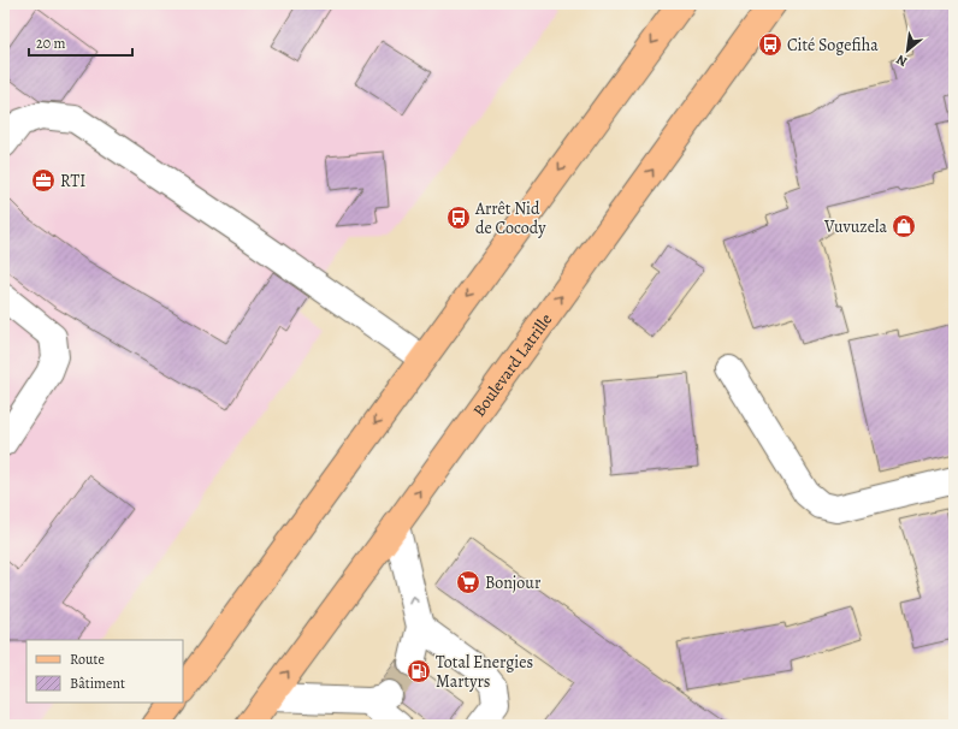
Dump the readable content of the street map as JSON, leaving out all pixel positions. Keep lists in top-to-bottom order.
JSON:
{
  "streets": {
    "main road": ["Boulevard Latrille"]
  },
  "places": {
    "bus stop": ["Cité Sogefiha", "Arrêt Nid de Cocody"],
    "office": ["RTI"],
    "shop": ["Vuvuzela"],
    "supermarket": ["Bonjour"],
    "fuel station": ["Total Energies Martyrs"]
  },
  "legend": ["Route", "Bâtiment"],
  "scale_bar": "20 m",
  "north": "bottom left"
}
